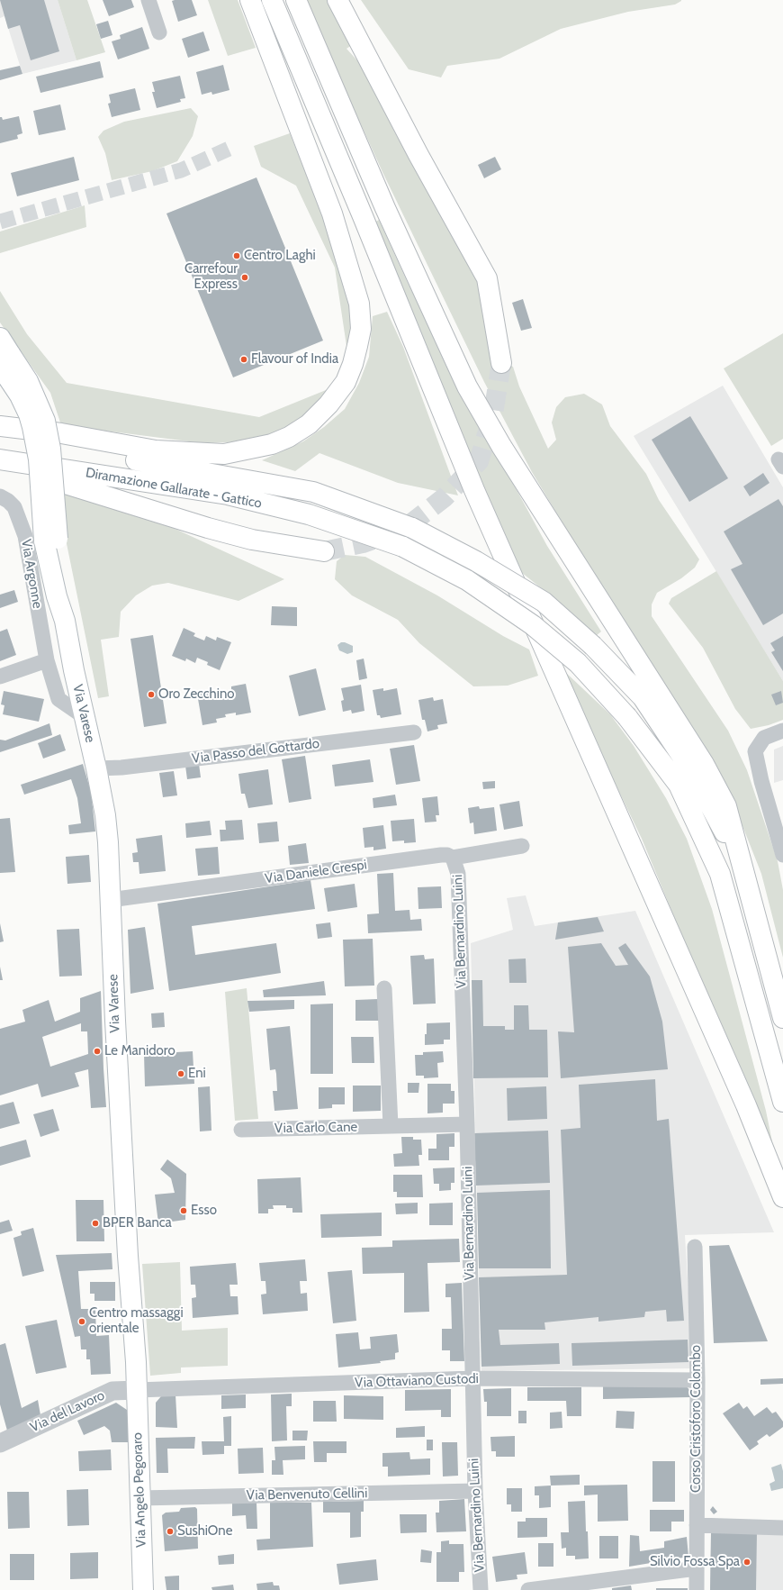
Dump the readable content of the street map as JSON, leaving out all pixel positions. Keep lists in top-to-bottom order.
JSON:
{
  "streets": {
    "main road": ["Diramazione Gallarate - Gattico", "Via Varese", "Via Angelo Pegoraro"],
    "street": [
      "Via Argonne",
      "Via Passo del Gottardo",
      "Via Daniele Crespi",
      "Via Bernardino Luini",
      "Via Carlo Cane",
      "Via Ottaviano Custodi",
      "Via del Lavoro",
      "Corso Cristoforo Colombo",
      "Via Benvenuto Cellini"
    ]
  },
  "crossings": [
    ["Via Argonne", "Via Varese"],
    ["Via Varese", "Via Passo del Gottardo"],
    ["Via Varese", "Via Daniele Crespi"],
    ["Via Varese", "Via Ottaviano Custodi"],
    ["Via Varese", "Via del Lavoro"],
    ["Via Varese", "Via Angelo Pegoraro"],
    ["Via Daniele Crespi", "Via Bernardino Luini"],
    ["Via Bernardino Luini", "Via Carlo Cane"],
    ["Via Bernardino Luini", "Via Ottaviano Custodi"],
    ["Via Bernardino Luini", "Via Benvenuto Cellini"],
    ["Via Ottaviano Custodi", "Via del Lavoro"],
    ["Via Ottaviano Custodi", "Corso Cristoforo Colombo"],
    ["Via Ottaviano Custodi", "Via Angelo Pegoraro"],
    ["Via del Lavoro", "Via Angelo Pegoraro"],
    ["Via Angelo Pegoraro", "Via Benvenuto Cellini"]
  ],
  "places": [
    "Centro Laghi",
    "Carrefour Express",
    "Flavour of India",
    "Oro Zecchino",
    "Le Manidoro",
    "Eni",
    "Esso",
    "BPER Banca",
    "Centro massaggi orientale",
    "SushiOne",
    "Silvio Fossa Spa"
  ]
}
